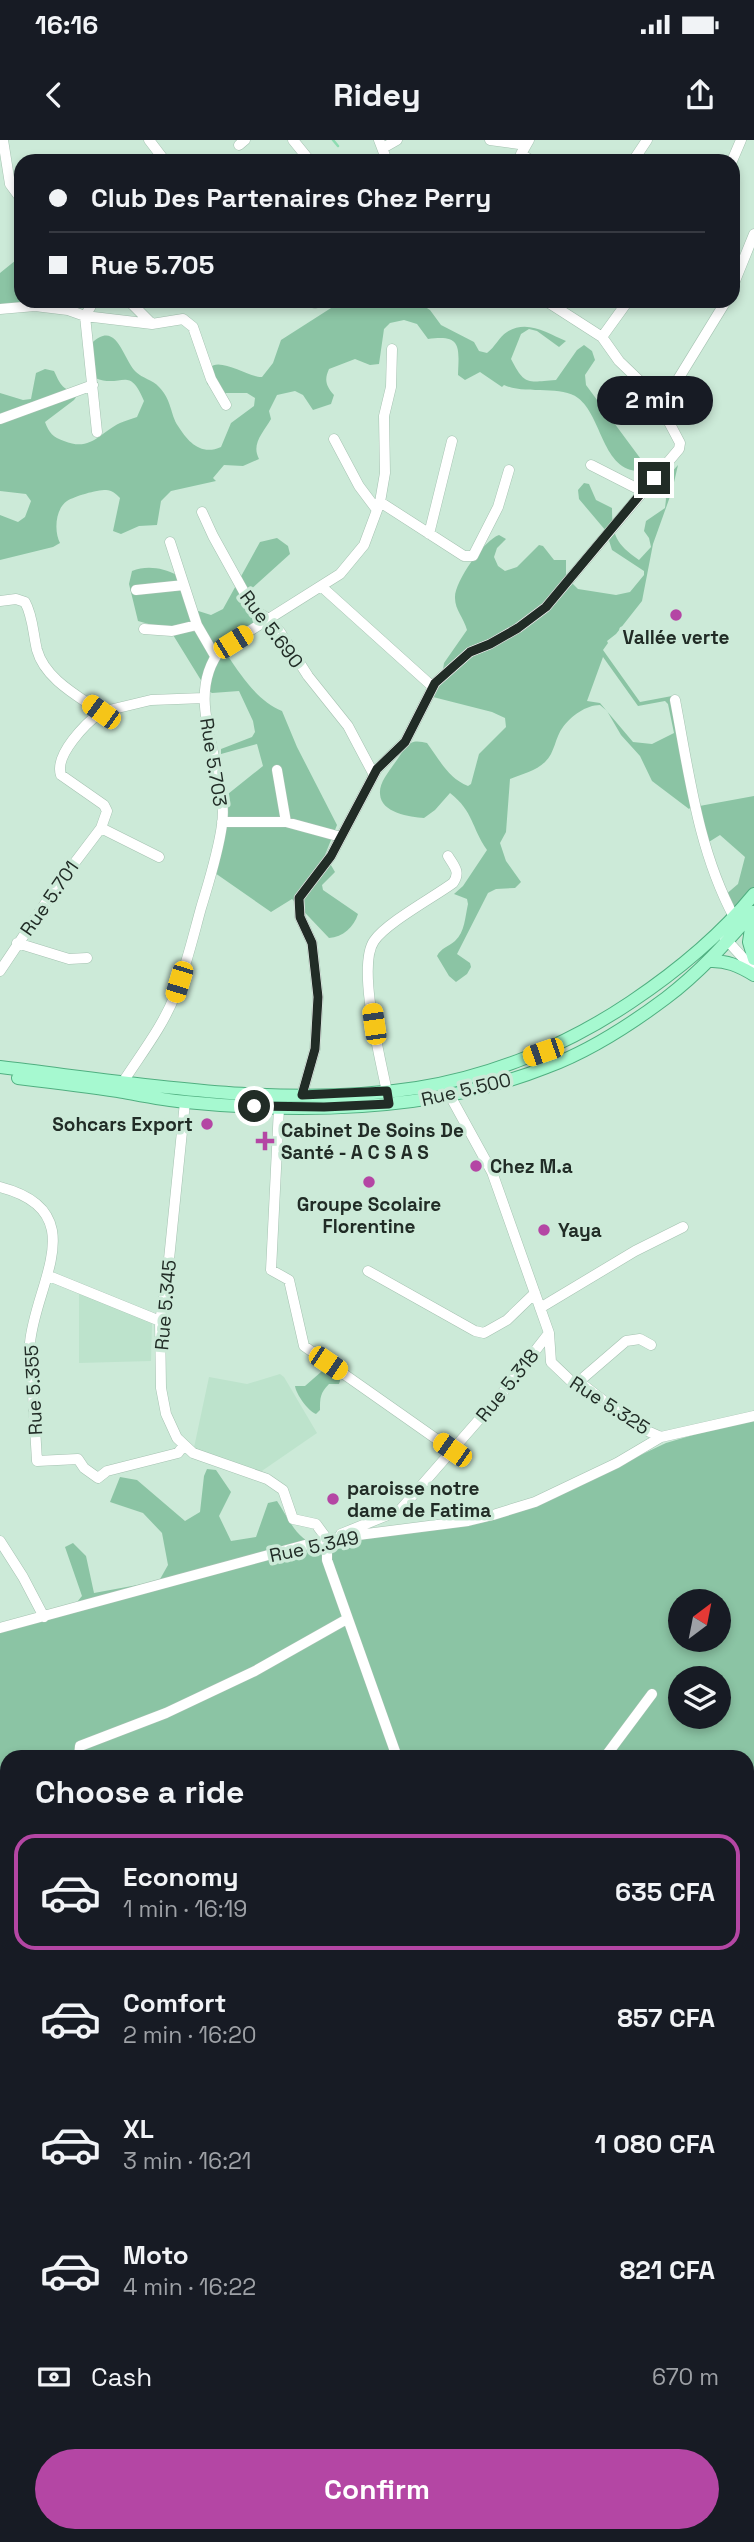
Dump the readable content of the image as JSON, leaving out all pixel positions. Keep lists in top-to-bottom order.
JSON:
{
  "streets": {
    "main road": ["Rue 5.500"],
    "street": [
      "Rue 5.690",
      "Rue 5.703",
      "Rue 5.701",
      "Rue 5.345",
      "Rue 5.318",
      "Rue 5.355",
      "Rue 5.325",
      "Rue 5.349"
    ]
  },
  "crossings": [
    ["Rue 5.703", "Rue 5.500"],
    ["Rue 5.500", "Rue 5.345"],
    ["Rue 5.500", "Rue 5.318"],
    ["Rue 5.345", "Rue 5.355"],
    ["Rue 5.318", "Rue 5.325"],
    ["Rue 5.318", "Rue 5.349"],
    ["Rue 5.325", "Rue 5.349"]
  ],
  "places": {
    "other": [
      "Vallée verte",
      "Sohcars Export",
      "Chez M.a",
      "Groupe Scolaire Florentine",
      "Yaya",
      "paroisse notre dame de Fatima"
    ],
    "health": ["Cabinet De Soins De Santé - A C S A S"]
  },
  "north": "top right",
  "page": {
    "status": "16:16",
    "header": "Ridey",
    "banner": ["Club Des Partenaires Chez Perry", "Rue 5.705"],
    "bubble": "2 min",
    "heading": "Choose a ride",
    "list": [
      {
        "name": "Economy",
        "note": "1 min · 16:19",
        "value": "635 CFA"
      },
      {
        "name": "Comfort",
        "note": "2 min · 16:20",
        "value": "857 CFA"
      },
      {
        "name": "XL",
        "note": "3 min · 16:21",
        "value": "1 080 CFA"
      },
      {
        "name": "Moto",
        "note": "4 min · 16:22",
        "value": "821 CFA"
      }
    ],
    "pay": ["Cash", "670 m"],
    "buttons": "Confirm"
  }
}
